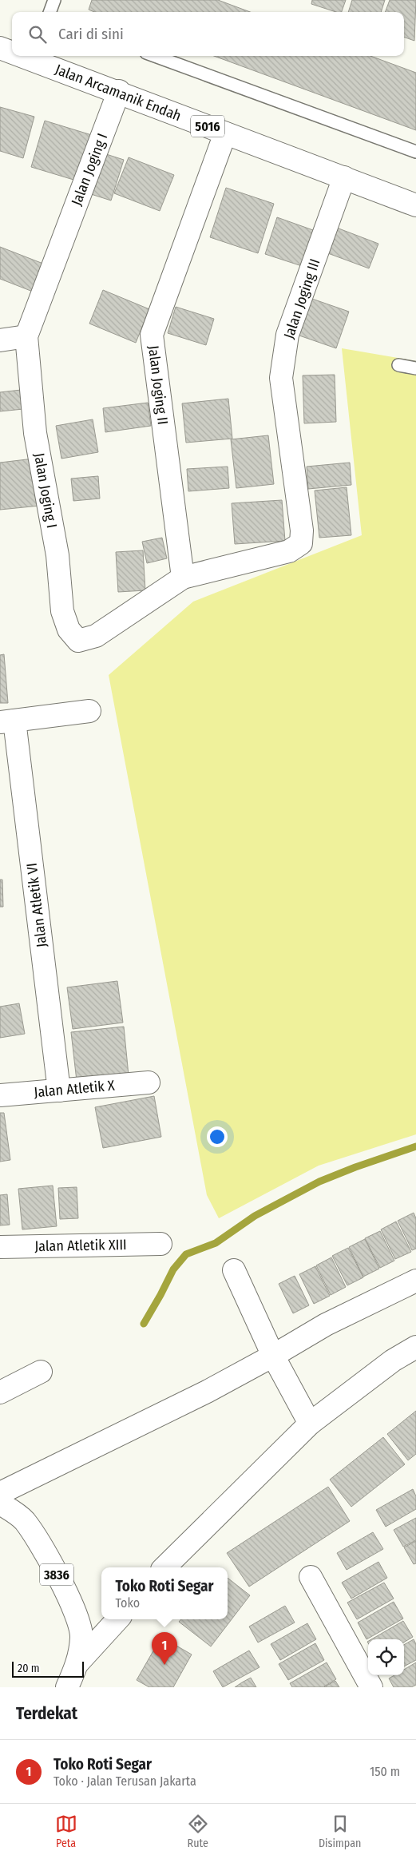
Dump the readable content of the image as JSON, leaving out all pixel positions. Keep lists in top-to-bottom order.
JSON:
{
  "streets": {
    "street": [
      "Jalan Arcamanik Endah",
      "5016",
      "Jalan Joging I",
      "Jalan Joging III",
      "Jalan Joging II",
      "Jalan Atletik VI",
      "Jalan Atletik X",
      "Jalan Atletik XIII",
      "3836"
    ]
  },
  "crossings": [
    ["Jalan Arcamanik Endah", "Jalan Joging I"],
    ["Jalan Arcamanik Endah", "Jalan Joging III"],
    ["Jalan Arcamanik Endah", "Jalan Joging II"],
    ["Jalan Joging I", "Jalan Joging III"],
    ["Jalan Joging I", "Jalan Joging II"],
    ["Jalan Joging III", "Jalan Joging II"],
    ["Jalan Atletik VI", "Jalan Atletik X"]
  ],
  "scale_bar": "20 m",
  "page": {
    "search": "Cari di sini",
    "popup": ["Toko Roti Segar", "Toko"],
    "pins": "1",
    "scale": "20 m",
    "heading": "Terdekat",
    "list": [
      {
        "mark": "1",
        "name": "Toko Roti Segar",
        "note": "Toko · Jalan Terusan Jakarta",
        "value": "150 m"
      }
    ],
    "nav": ["Peta", "Rute", "Disimpan"]
  }
}
